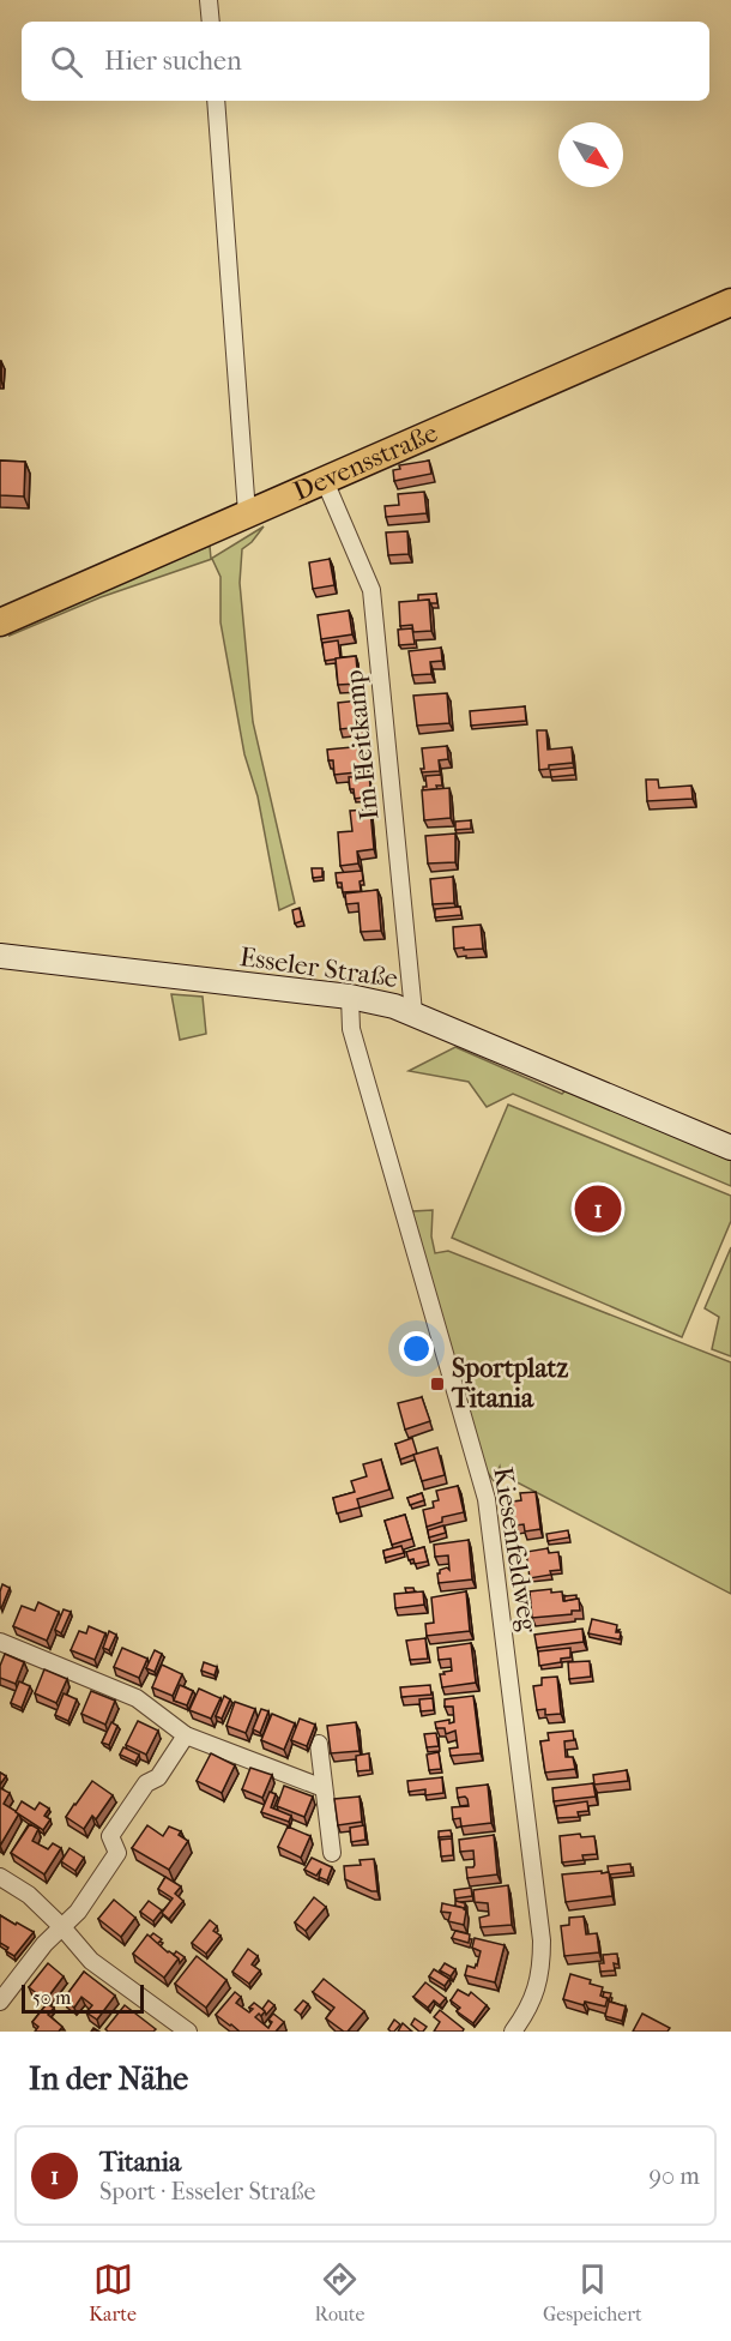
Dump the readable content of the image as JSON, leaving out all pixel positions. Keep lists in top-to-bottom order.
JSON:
{
  "streets": {
    "main road": ["Devensstraße", "Esseler Straße"],
    "street": ["Im Heitkamp", "Kiesenfeldweg"]
  },
  "crossings": [
    ["Devensstraße", "Im Heitkamp"],
    ["Im Heitkamp", "Esseler Straße"],
    ["Esseler Straße", "Kiesenfeldweg"]
  ],
  "places": {
    "transit": ["Sportplatz Titania"]
  },
  "scale_bar": "50 m",
  "north": "bottom right",
  "page": {
    "search": "Hier suchen",
    "pins": "1",
    "scale": "50 m",
    "heading": "In der Nähe",
    "list": [
      {
        "mark": "1",
        "name": "Titania",
        "note": "Sport · Esseler Straße",
        "value": "90 m"
      }
    ],
    "nav": ["Karte", "Route", "Gespeichert"]
  }
}
